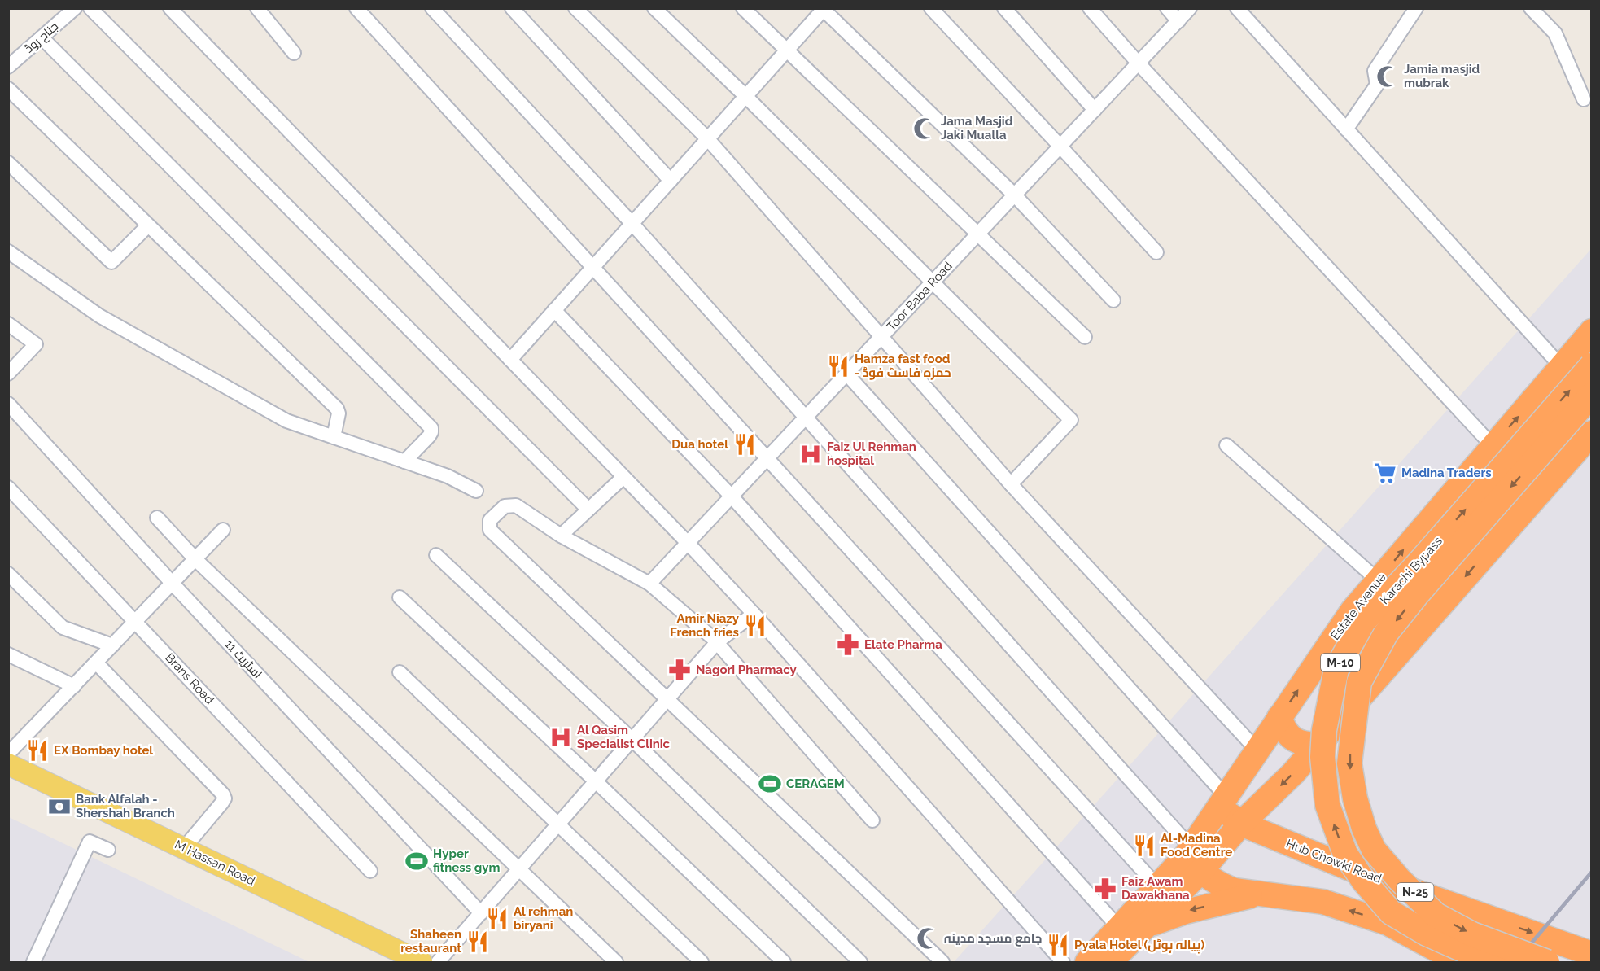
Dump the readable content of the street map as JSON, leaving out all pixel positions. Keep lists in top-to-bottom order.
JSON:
{
  "streets": {
    "highway": [
      "Karachi Bypass",
      "Estate Avenue",
      "M-10",
      "Hub Chowki Road",
      "N-25"
    ],
    "main road": ["M Hassan Road"],
    "street": [
      "جناح روڈ",
      "Toor Baba Road",
      "اسٹریٹ 11",
      "Brans Road"
    ]
  },
  "crossings": [
    ["Estate Avenue", "Hub Chowki Road"]
  ],
  "places": {
    "mosque": ["Jamia masjid mubrak", "Jama Masjid Jaki Mualla", "جامع مسجد مدینہ"],
    "restaurant": [
      "Hamza fast food - حمزہ فاسٹ فوڈ",
      "Dua hotel",
      "Amir Niazy French fries",
      "EX Bombay hotel",
      "Al-Madina Food Centre",
      "Al rehman biryani",
      "Shaheen restaurant",
      "Pyala Hotel (پیالہ ہوٹل)"
    ],
    "hospital": ["Faiz Ul Rehman hospital", "Al Qasim Specialist Clinic"],
    "supermarket": ["Madina Traders"],
    "pharmacy": ["Elate Pharma", "Nagori Pharmacy", "Faiz Awam Dawakhana"],
    "sports": ["CERAGEM", "Hyper fitness gym"],
    "bank": ["Bank Alfalah - Shershah Branch"]
  }
}
